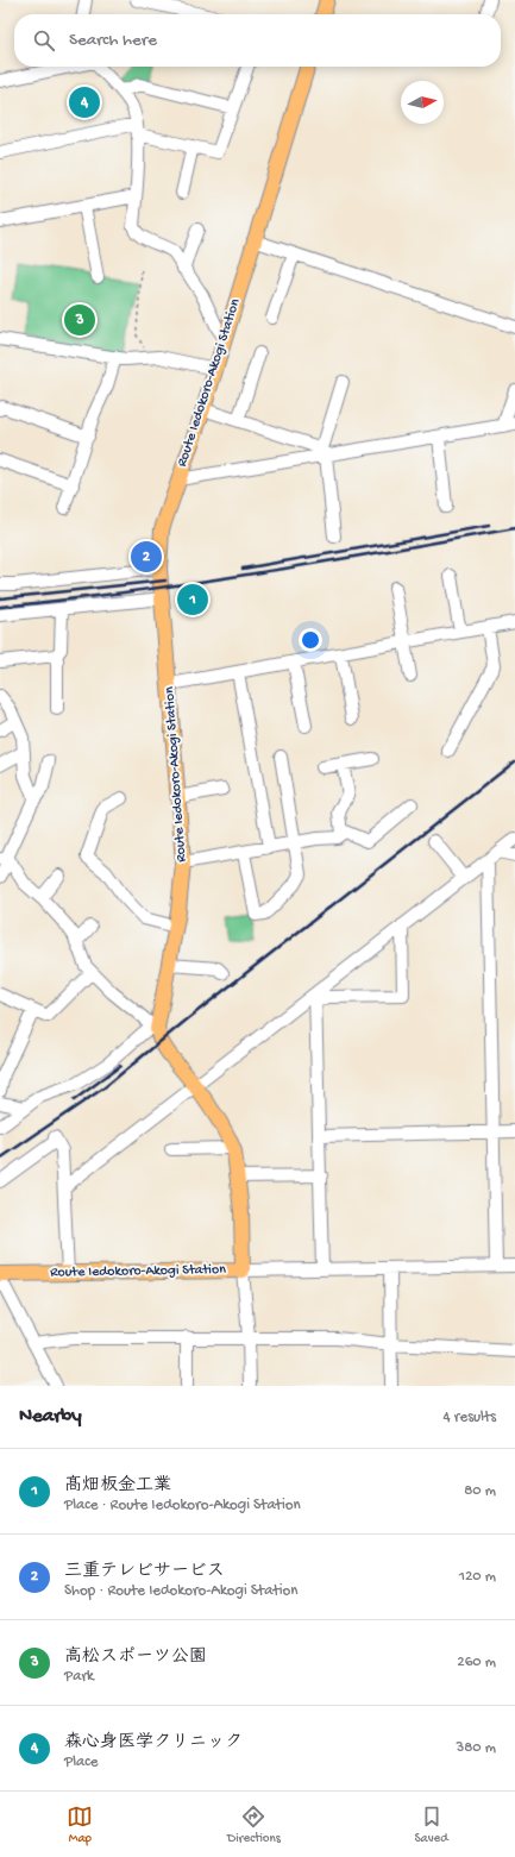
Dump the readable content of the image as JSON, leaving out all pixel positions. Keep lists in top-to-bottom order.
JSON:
{
  "streets": {
    "main road": ["Route Iedokoro-Akogi Station"]
  },
  "north": "right",
  "page": {
    "search": "Search here",
    "pins": [
      "4",
      "3",
      "2",
      "1"
    ],
    "heading": ["Nearby", "4 results"],
    "list": [
      {
        "mark": "1",
        "name": "髙畑板金工業",
        "note": "Place · Route Iedokoro-Akogi Station",
        "value": "80 m"
      },
      {
        "mark": "2",
        "name": "三重テレビサービス",
        "note": "Shop · Route Iedokoro-Akogi Station",
        "value": "120 m"
      },
      {
        "mark": "3",
        "name": "高松スポーツ公園",
        "note": "Park",
        "value": "260 m"
      },
      {
        "mark": "4",
        "name": "森心身医学クリニック",
        "note": "Place",
        "value": "380 m"
      }
    ],
    "nav": ["Map", "Directions", "Saved"]
  }
}
